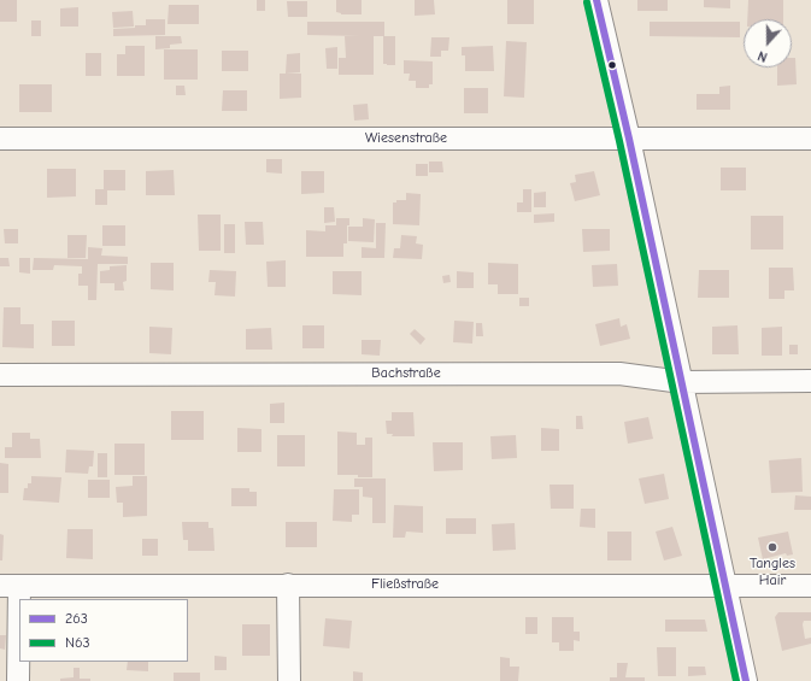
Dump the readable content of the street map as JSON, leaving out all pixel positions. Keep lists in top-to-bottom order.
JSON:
{
  "streets": {
    "street": ["Wiesenstraße", "Bachstraße", "Fließstraße"]
  },
  "places": ["Tangles Hair"],
  "lines": ["transit line 263", "transit line N63"],
  "legend": ["263", "N63"],
  "north": "bottom"
}
